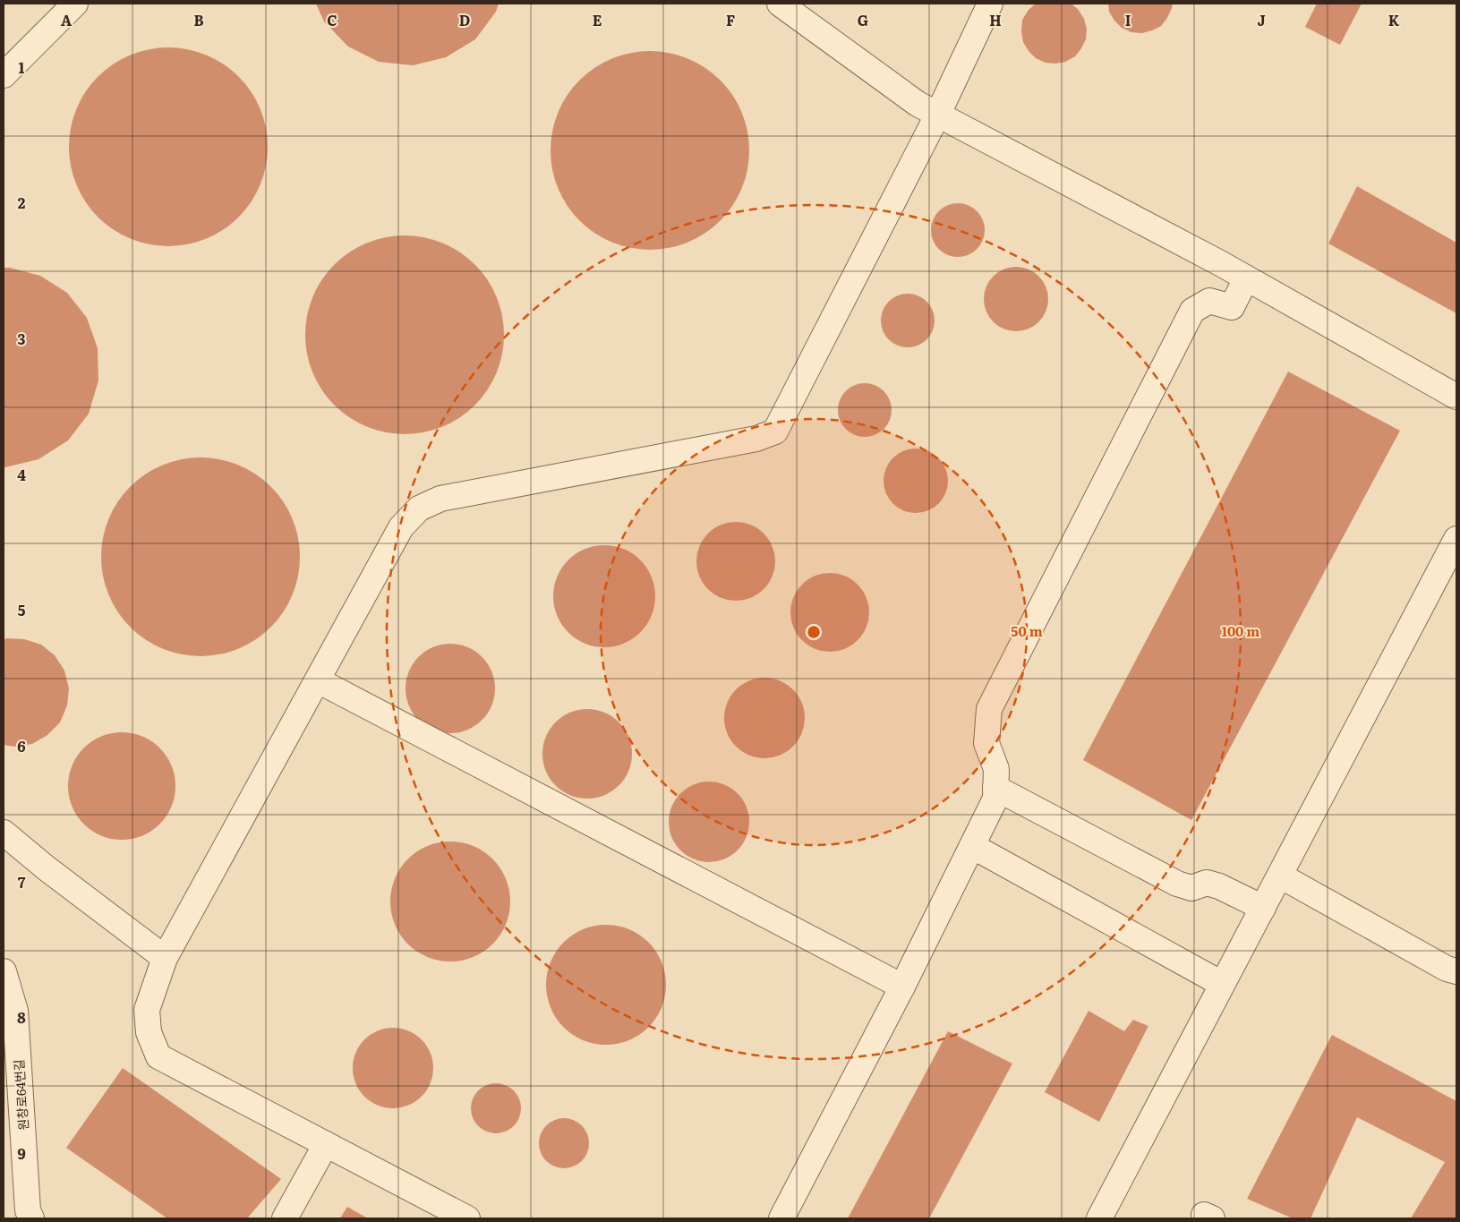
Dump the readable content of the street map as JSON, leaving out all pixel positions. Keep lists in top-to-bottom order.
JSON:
{
  "streets": {
    "street": ["원창로64번길"]
  },
  "grid": {
    "columns": [
      "A",
      "B",
      "C",
      "D",
      "E",
      "F",
      "G",
      "H",
      "I",
      "J",
      "K"
    ],
    "rows": [
      "1",
      "2",
      "3",
      "4",
      "5",
      "6",
      "7",
      "8",
      "9"
    ]
  },
  "rings": ["50 m", "100 m"]
}
